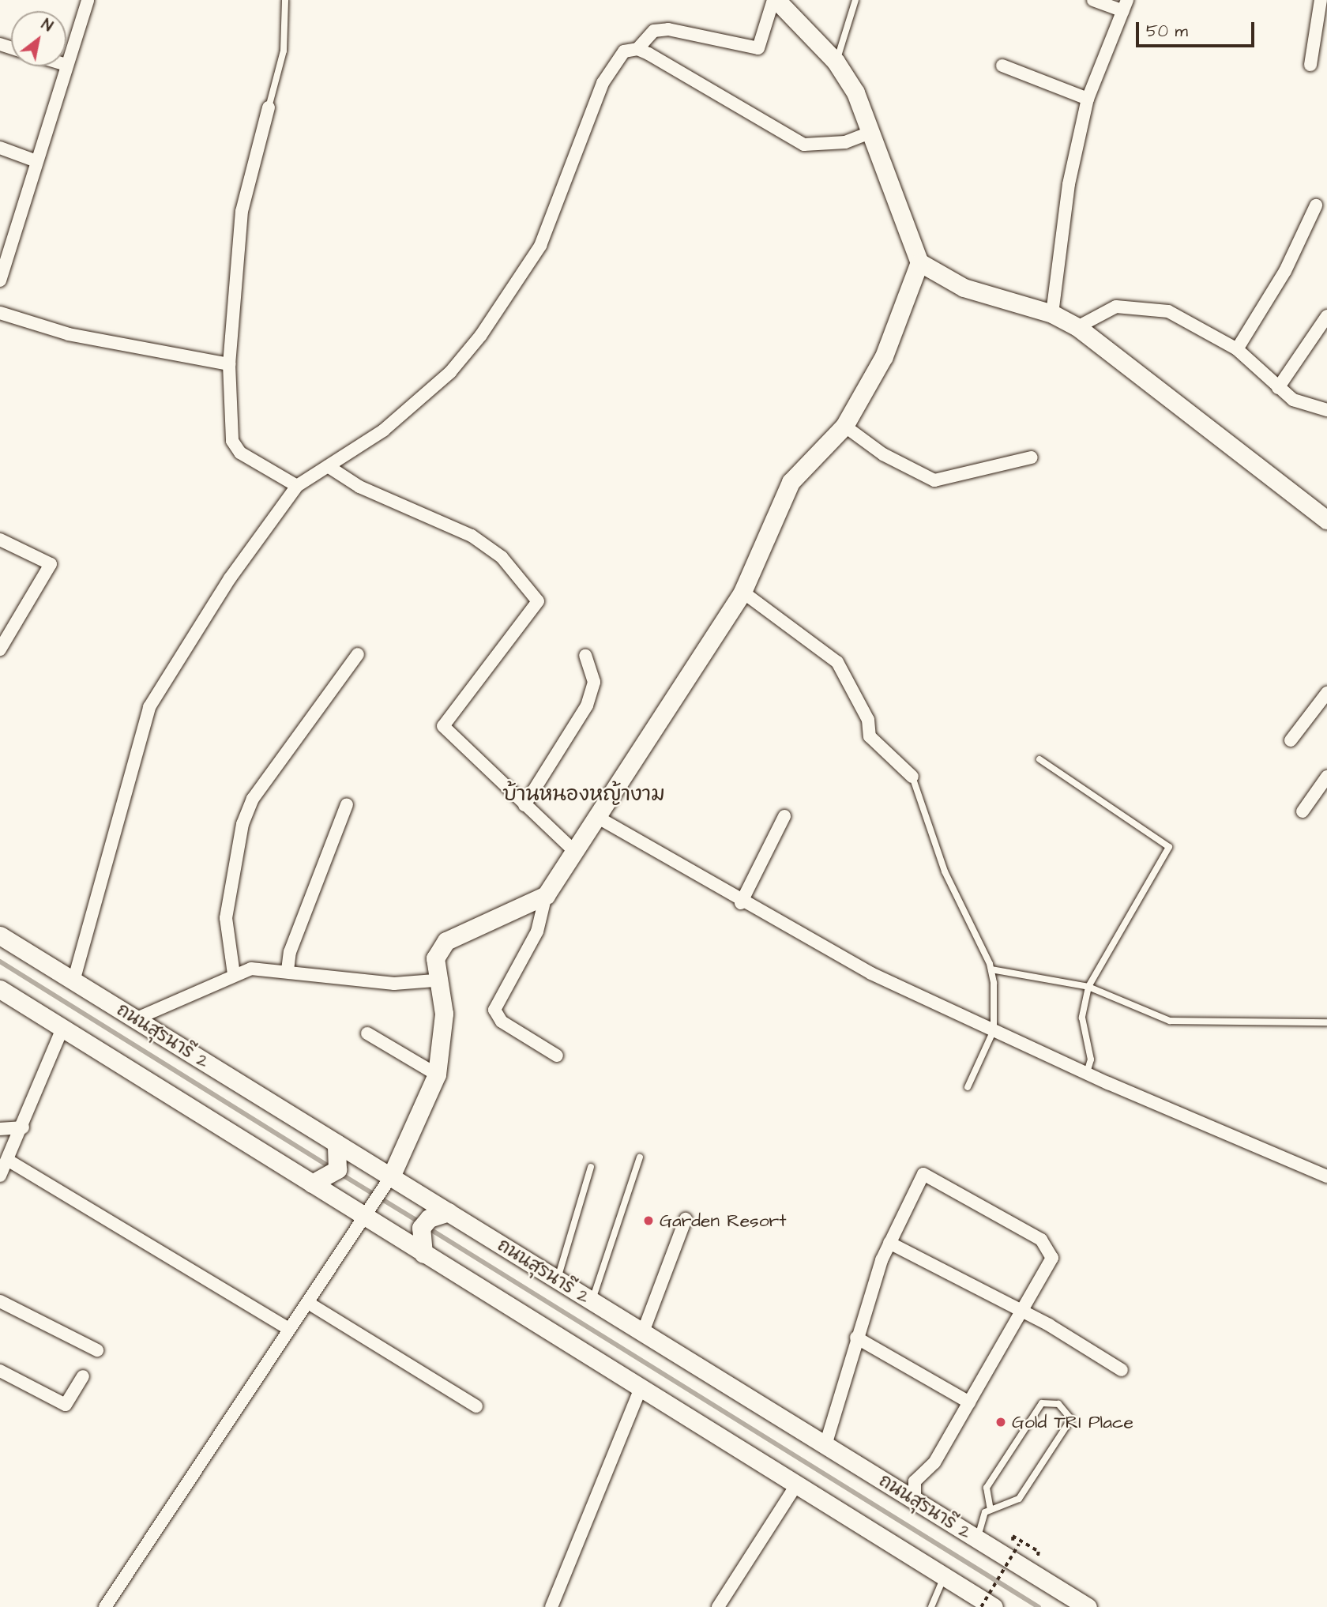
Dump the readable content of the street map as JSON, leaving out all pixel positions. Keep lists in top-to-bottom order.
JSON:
{
  "streets": {
    "main road": ["ถนนสุรนารี 2"]
  },
  "districts": ["บ้านหนองหญ้างาม"],
  "places": ["Garden Resort", "Gold TRI Place"],
  "scale_bar": "50 m",
  "north": "top right"
}
